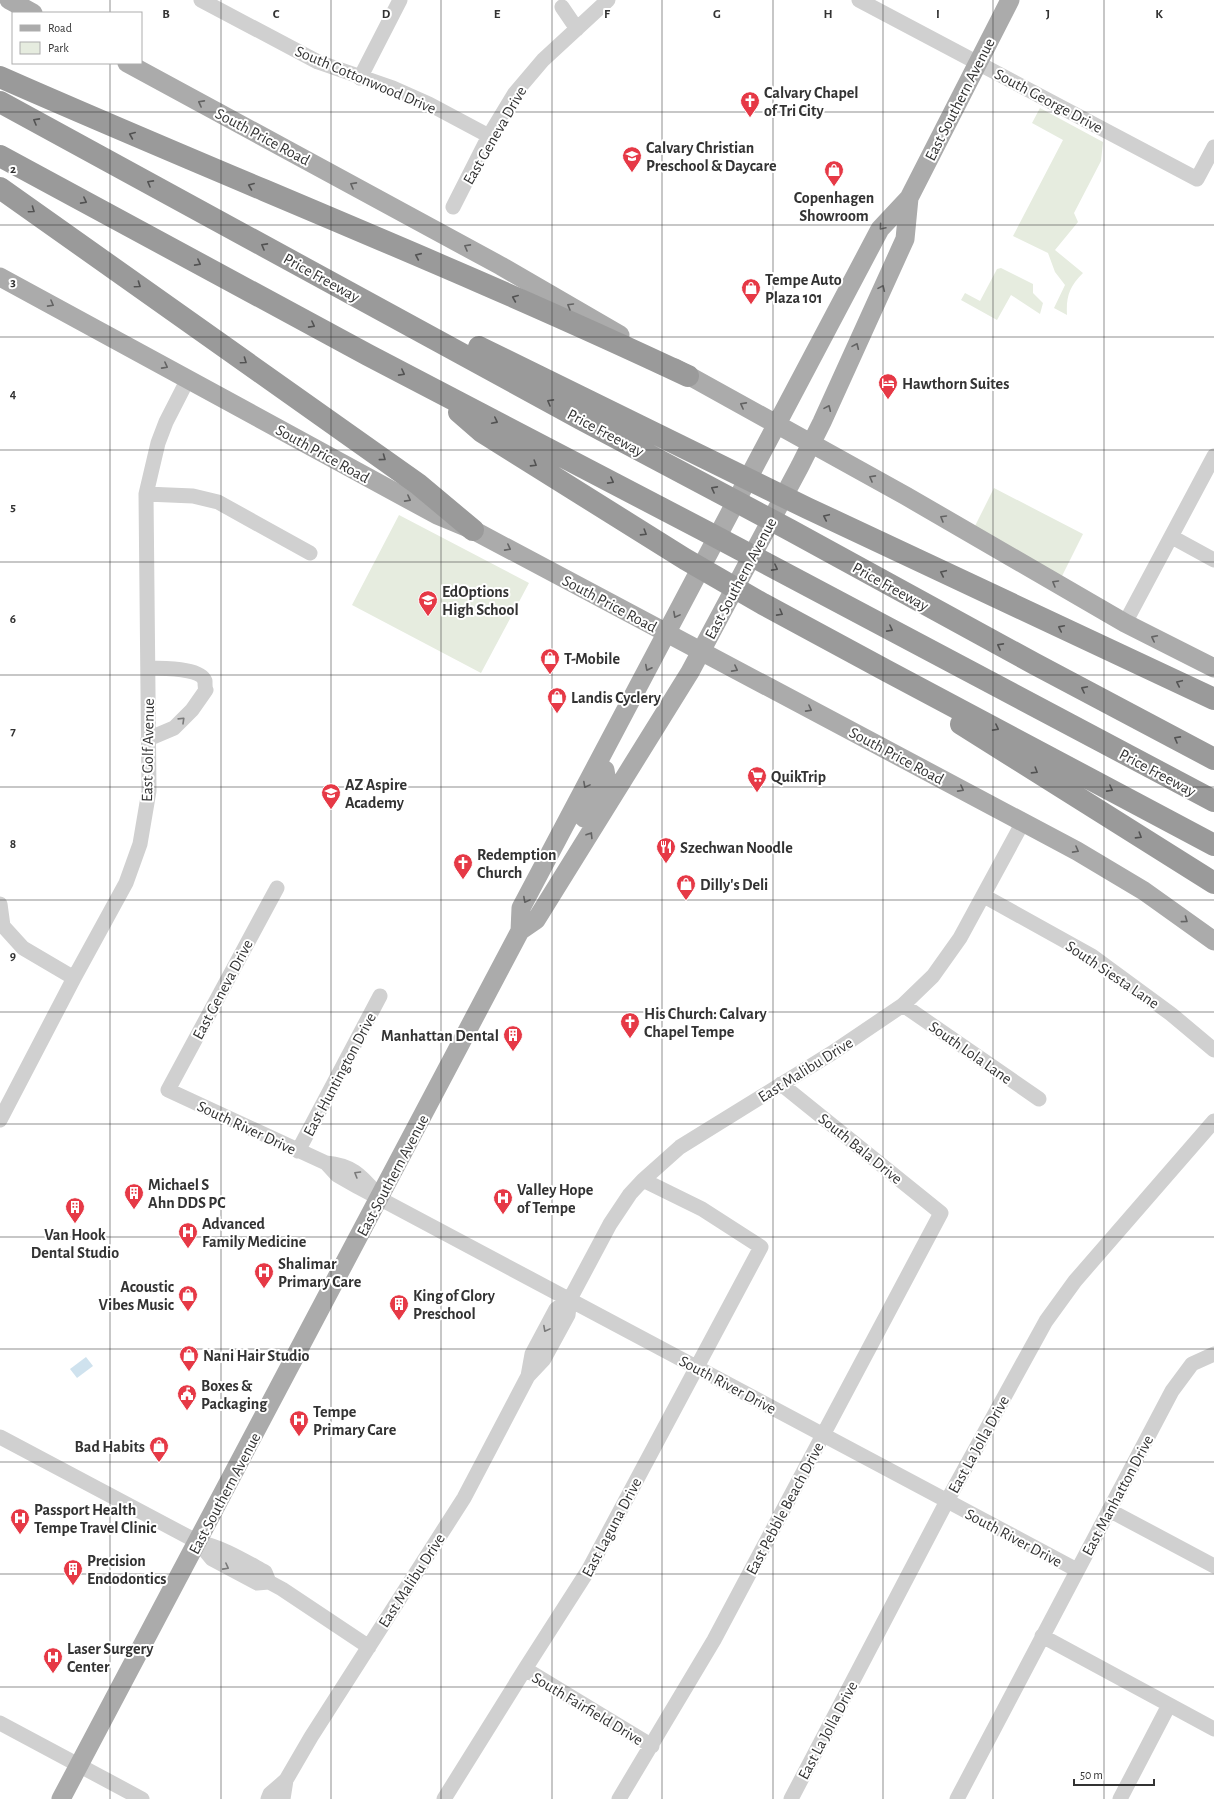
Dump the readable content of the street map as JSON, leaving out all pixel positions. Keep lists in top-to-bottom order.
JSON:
{
  "streets": {
    "highway": ["Price Freeway"],
    "main road": ["East Southern Avenue", "South Price Road"],
    "street": [
      "South Cottonwood Drive",
      "South George Drive",
      "East Geneva Drive",
      "East Golf Avenue",
      "South Siesta Lane",
      "South Lola Lane",
      "East Malibu Drive",
      "East Huntington Drive",
      "South River Drive",
      "South Bala Drive",
      "East La Jolla Drive",
      "East Manhatton Drive",
      "East Pebble Beach Drive",
      "East Laguna Drive",
      "South Fairfield Drive"
    ]
  },
  "crossings": [
    ["South Cottonwood Drive", "East Geneva Drive"],
    ["East Southern Avenue", "South George Drive"],
    ["East Southern Avenue", "South Price Road"],
    ["East Southern Avenue", "South River Drive"],
    ["East Geneva Drive", "South River Drive"],
    ["South Price Road", "East Golf Avenue"],
    ["South Price Road", "East Malibu Drive"],
    ["South Siesta Lane", "East Malibu Drive"],
    ["South Lola Lane", "East Malibu Drive"],
    ["East Malibu Drive", "South River Drive"],
    ["East Malibu Drive", "South Bala Drive"],
    ["East Malibu Drive", "East Laguna Drive"],
    ["East Huntington Drive", "South River Drive"],
    ["South River Drive", "East La Jolla Drive"],
    ["South River Drive", "East Manhatton Drive"],
    ["South River Drive", "East Pebble Beach Drive"],
    ["South River Drive", "East Laguna Drive"],
    ["South Bala Drive", "East Pebble Beach Drive"],
    ["East Pebble Beach Drive", "South Fairfield Drive"],
    ["East Laguna Drive", "South Fairfield Drive"]
  ],
  "places": {
    "church": ["Calvary Chapel of Tri City", "Redemption Church", "His Church: Calvary Chapel Tempe"],
    "school or university": ["Calvary Christian Preschool & Daycare", "EdOptions High School", "AZ Aspire Academy"],
    "shop": [
      "Copenhagen Showroom",
      "Tempe Auto Plaza 101",
      "T-Mobile",
      "Landis Cyclery",
      "Dilly's Deli",
      "Acoustic Vibes Music",
      "Nani Hair Studio",
      "Bad Habits"
    ],
    "hotel": ["Hawthorn Suites"],
    "supermarket": ["QuikTrip"],
    "restaurant": ["Szechwan Noodle"],
    "building": [
      "Manhattan Dental",
      "Michael S Ahn DDS PC",
      "Van Hook Dental Studio",
      "King of Glory Preschool",
      "Precision Endodontics"
    ],
    "hospital": [
      "Valley Hope of Tempe",
      "Advanced Family Medicine",
      "Shalimar Primary Care",
      "Tempe Primary Care",
      "Passport Health Tempe Travel Clinic",
      "Laser Surgery Center"
    ],
    "public building": ["Boxes & Packaging"]
  },
  "legend": ["Road", "Park"],
  "scale_bar": "50 m",
  "grid": {
    "columns": [
      "B",
      "C",
      "D",
      "E",
      "F",
      "G",
      "H",
      "I",
      "J",
      "K"
    ],
    "rows": [
      "2",
      "3",
      "4",
      "5",
      "6",
      "7",
      "8",
      "9"
    ]
  }
}
